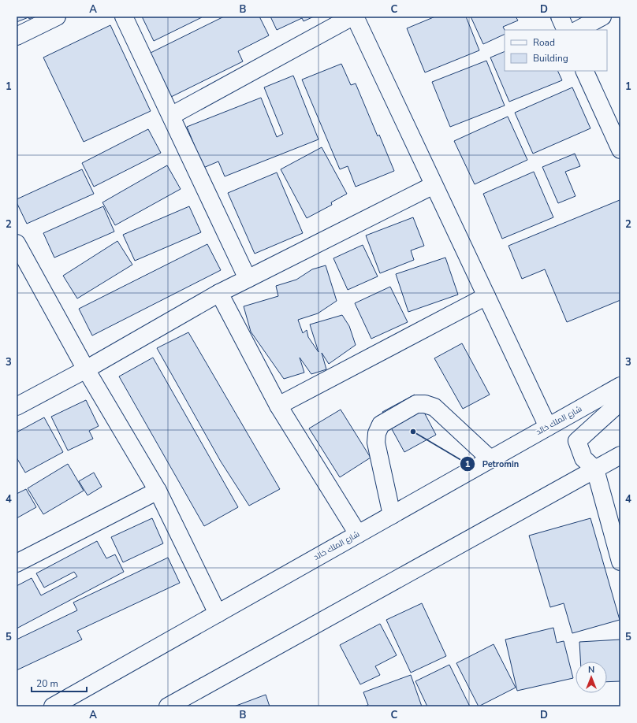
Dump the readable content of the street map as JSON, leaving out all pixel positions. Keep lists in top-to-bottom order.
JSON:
{
  "streets": {
    "street": ["شارع الملك خالد"]
  },
  "places": ["Petromin"],
  "legend": ["Road", "Building"],
  "scale_bar": "20 m",
  "north": "top",
  "grid": {
    "columns": [
      "A",
      "B",
      "C",
      "D"
    ],
    "rows": [
      "1",
      "2",
      "3",
      "4",
      "5"
    ]
  }
}
